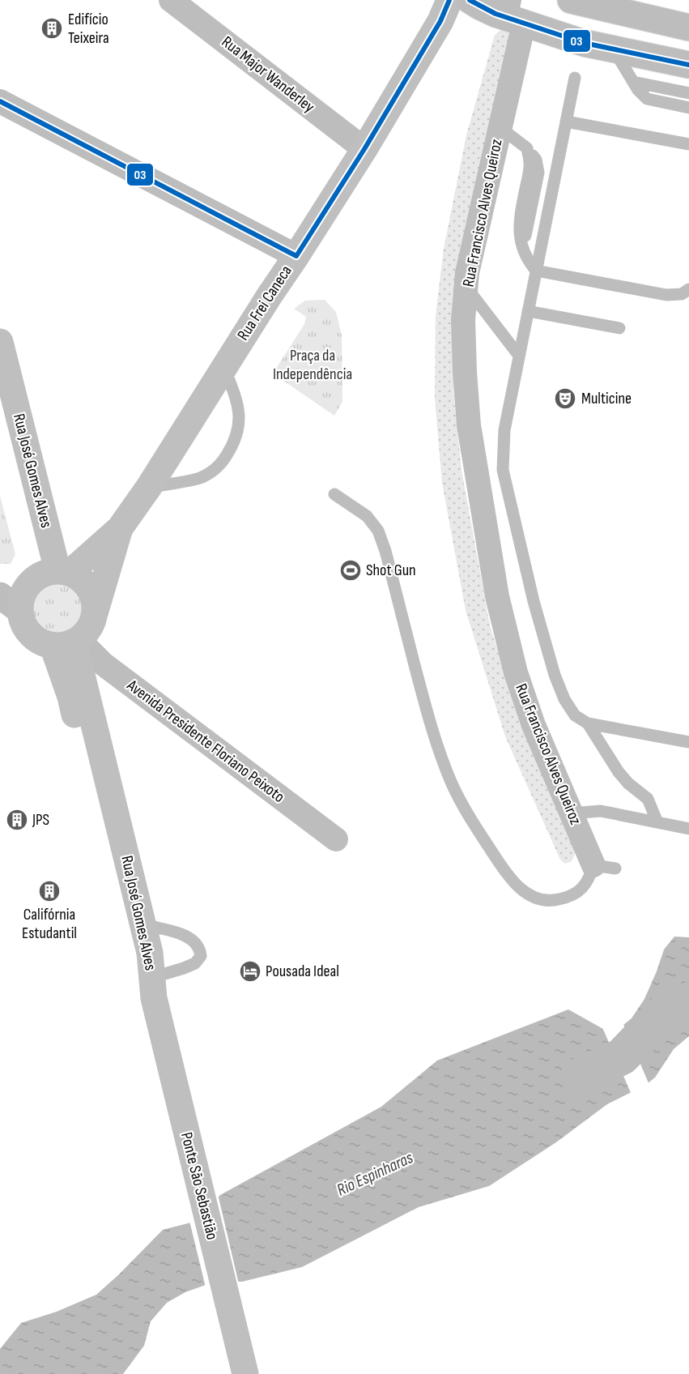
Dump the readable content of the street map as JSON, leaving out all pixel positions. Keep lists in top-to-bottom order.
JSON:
{
  "streets": {
    "main road": ["Rua Frei Caneca", "Rua José Gomes Alves", "Ponte São Sebastião"],
    "street": ["Rua Major Wanderley", "Rua Francisco Alves Queiroz", "Avenida Presidente Floriano Peixoto"]
  },
  "crossings": [
    ["Rua Major Wanderley", "Rua Frei Caneca"],
    ["Rua Frei Caneca", "Rua José Gomes Alves"],
    ["Rua Frei Caneca", "Avenida Presidente Floriano Peixoto"],
    ["Rua José Gomes Alves", "Avenida Presidente Floriano Peixoto"],
    ["Rua José Gomes Alves", "Ponte São Sebastião"]
  ],
  "water": ["Rio Espinharas"],
  "parks": ["Praça da Independência"],
  "places": {
    "building": ["Edifício Teixeira", "JPS", "Califórnia Estudantil"],
    "theatre": ["Multicine"],
    "sports": ["Shot Gun"],
    "hotel": ["Pousada Ideal"]
  },
  "lines": ["transit line 03"]
}
